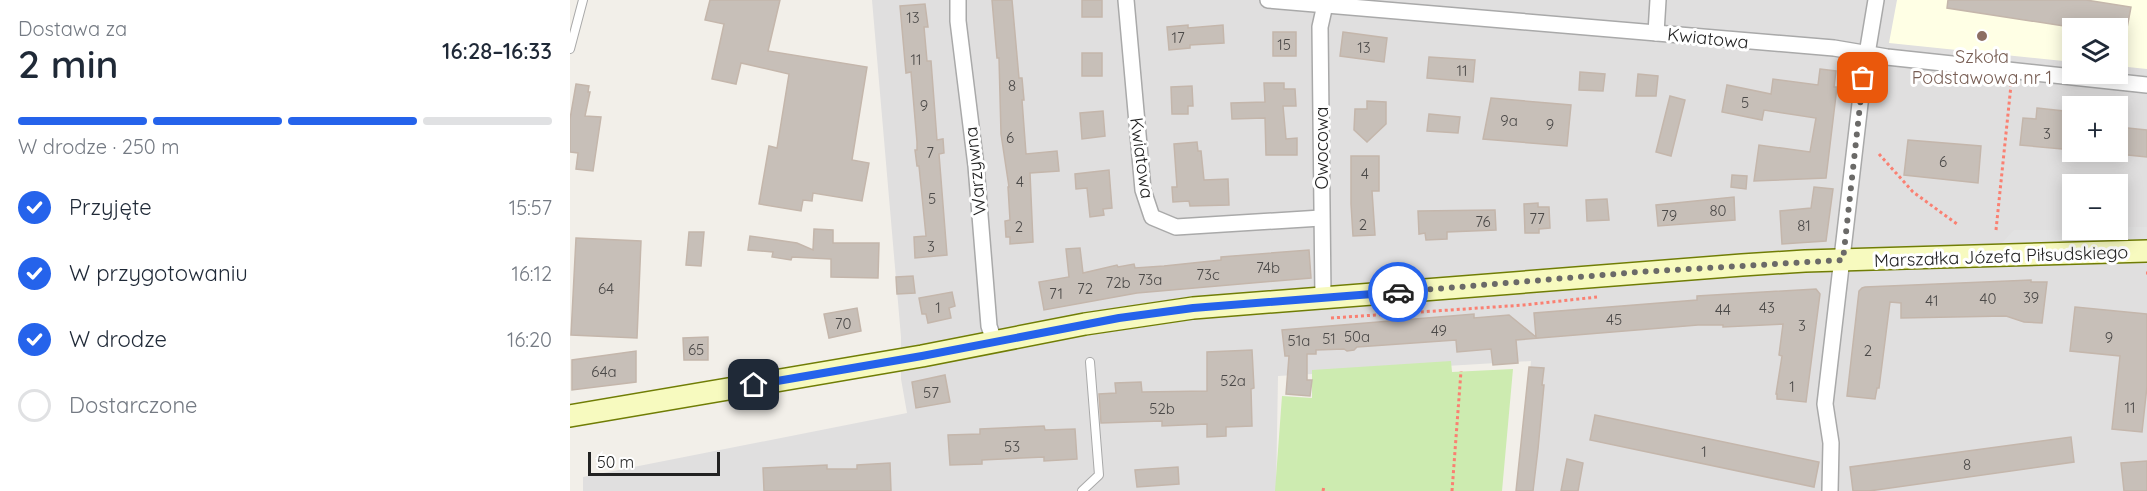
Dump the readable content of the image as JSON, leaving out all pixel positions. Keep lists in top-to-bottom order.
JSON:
{
  "streets": {
    "street": [
      "Kwiatowa",
      "Owocowa",
      "Warzywna",
      "Marszałka Józefa Piłsudskiego"
    ]
  },
  "crossings": [
    ["Kwiatowa", "Owocowa"],
    ["Owocowa", "Marszałka Józefa Piłsudskiego"],
    ["Warzywna", "Marszałka Józefa Piłsudskiego"]
  ],
  "places": ["Szkoła Podstawowa nr 1"],
  "house_numbers": [
    "13",
    "17",
    "15",
    "13",
    "11",
    "11",
    "8",
    "5",
    "9",
    "9a",
    "9",
    "3",
    "6",
    "7",
    "6",
    "4",
    "4",
    "5",
    "80",
    "79",
    "77",
    "76",
    "2",
    "81",
    "2",
    "3",
    "74b",
    "73c",
    "73a",
    "72b",
    "64",
    "72",
    "71",
    "39",
    "40",
    "41",
    "1",
    "43",
    "44",
    "45",
    "70",
    "3",
    "49",
    "50a",
    "9",
    "51",
    "51a",
    "65",
    "2",
    "64a",
    "52a",
    "1",
    "57",
    "11",
    "52b",
    "53",
    "1",
    "8"
  ],
  "scale_bar": "50 m",
  "page": {
    "heading": ["2 min", "Dostawa za", "16:28–16:33"],
    "map_buttons": ["+", "−"],
    "bar": "W drodze · 250 m",
    "list": [
      ["Przyjęte", "15:57"],
      ["W przygotowaniu", "16:12"],
      ["W drodze", "16:20"],
      "Dostarczone"
    ],
    "scale": "50 m"
  }
}
